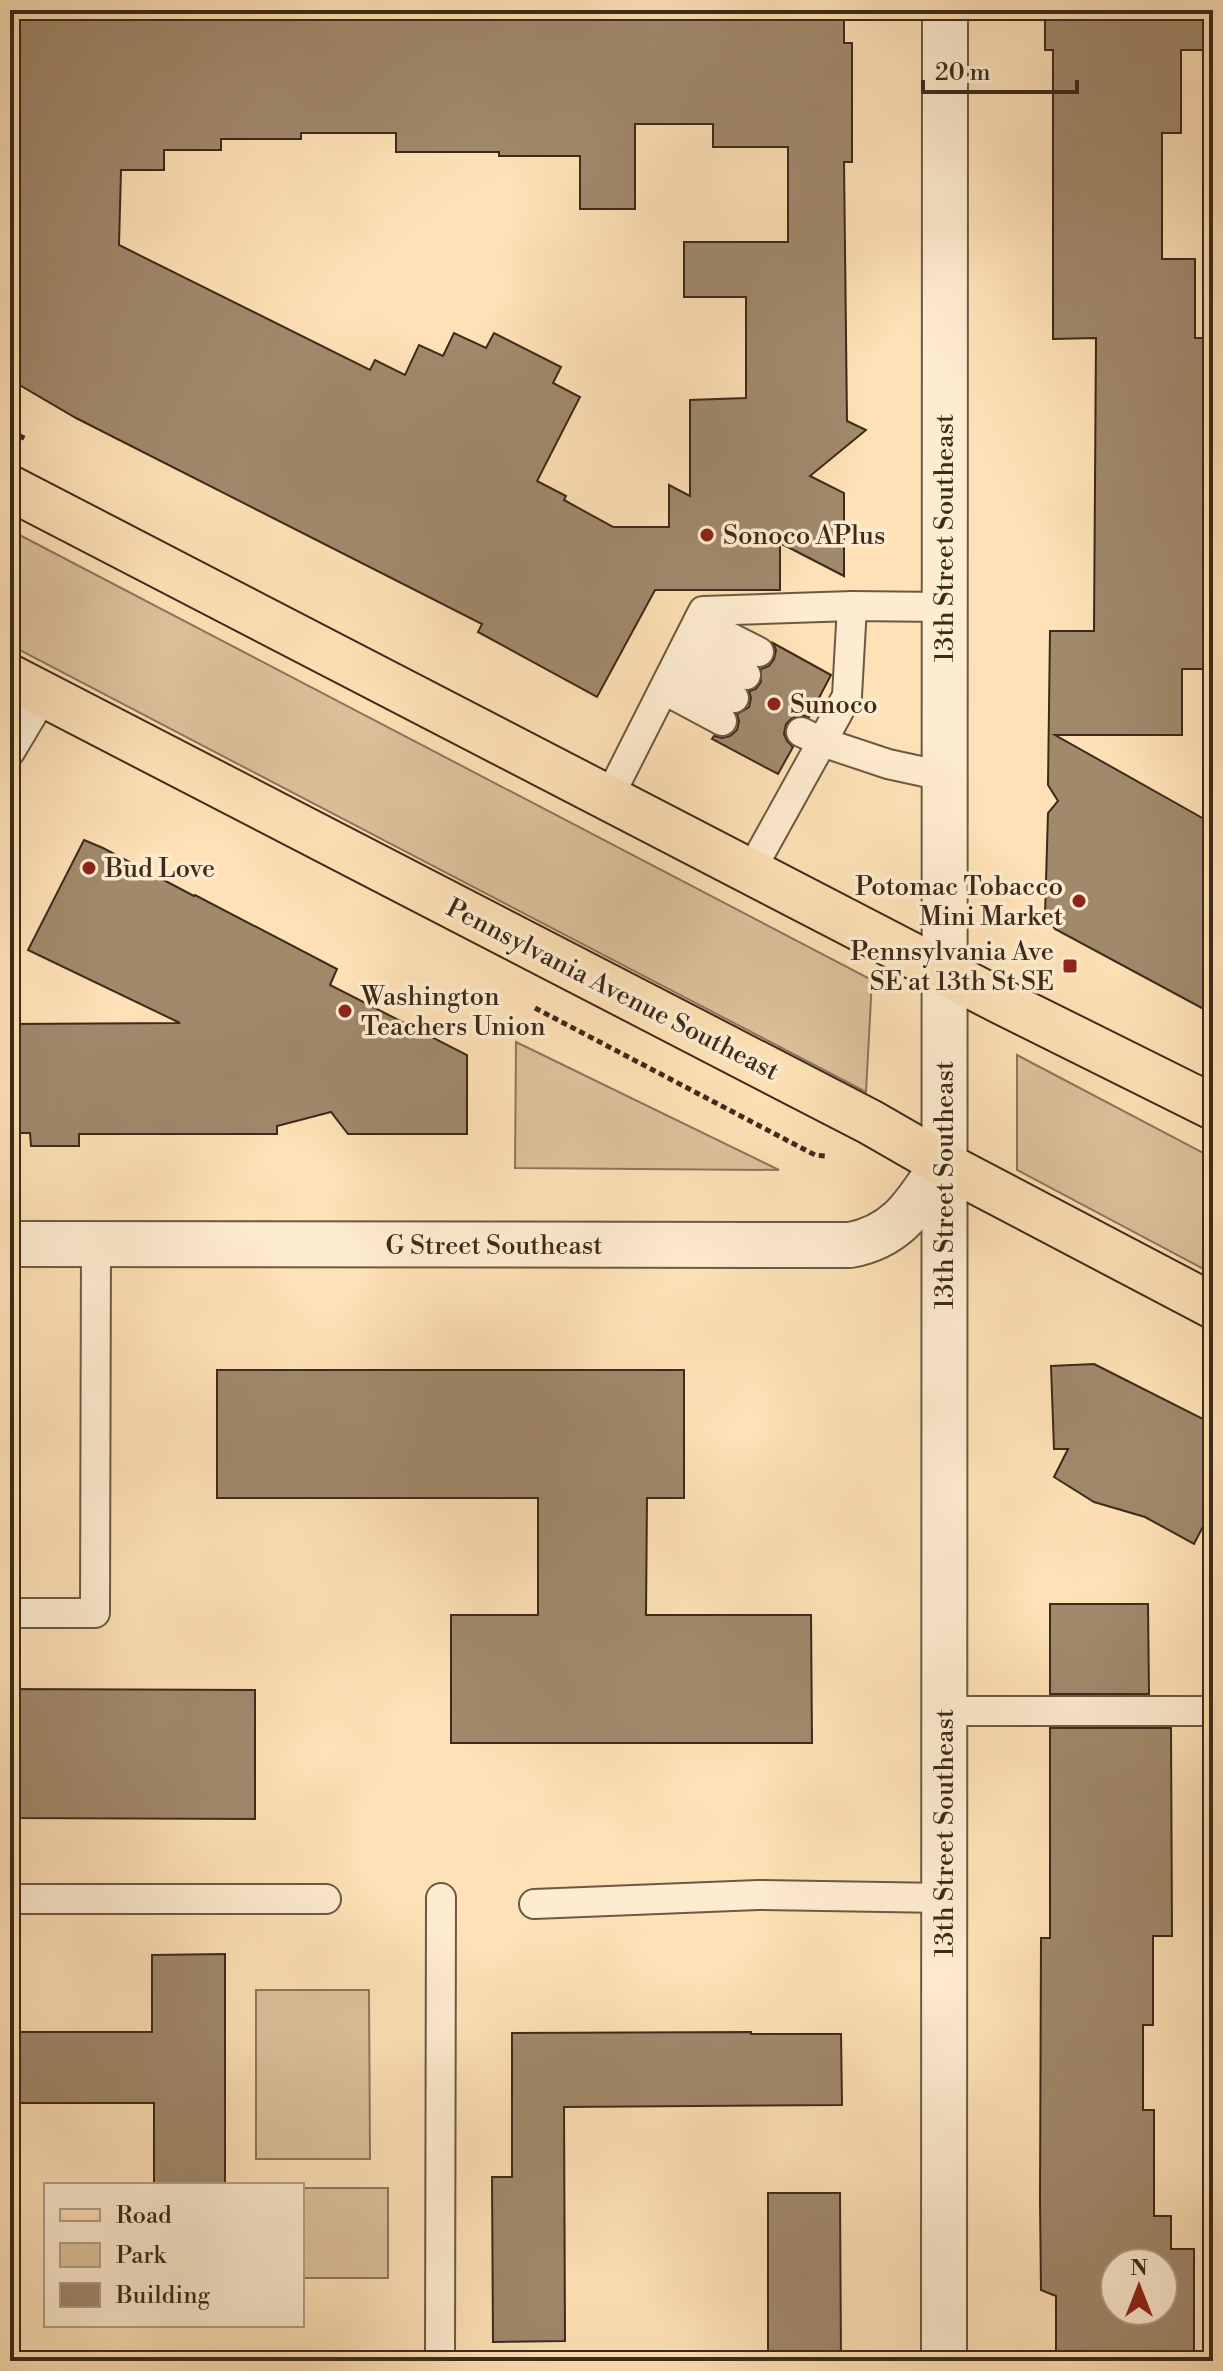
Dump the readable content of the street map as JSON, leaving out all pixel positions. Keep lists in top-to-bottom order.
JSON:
{
  "streets": {
    "main road": ["Pennsylvania Avenue Southeast"],
    "street": ["13th Street Southeast", "G Street Southeast"]
  },
  "crossings": [
    ["13th Street Southeast", "Pennsylvania Avenue Southeast"],
    ["13th Street Southeast", "G Street Southeast"],
    ["Pennsylvania Avenue Southeast", "G Street Southeast"]
  ],
  "places": {
    "other": [
      "Sonoco APlus",
      "Sunoco",
      "Bud Love",
      "Potomac Tobacco Mini Market",
      "Washington Teachers Union"
    ],
    "transit": ["Pennsylvania Ave SE at 13th St SE"]
  },
  "legend": ["Road", "Park", "Building"],
  "scale_bar": "20 m",
  "north": "top"
}
